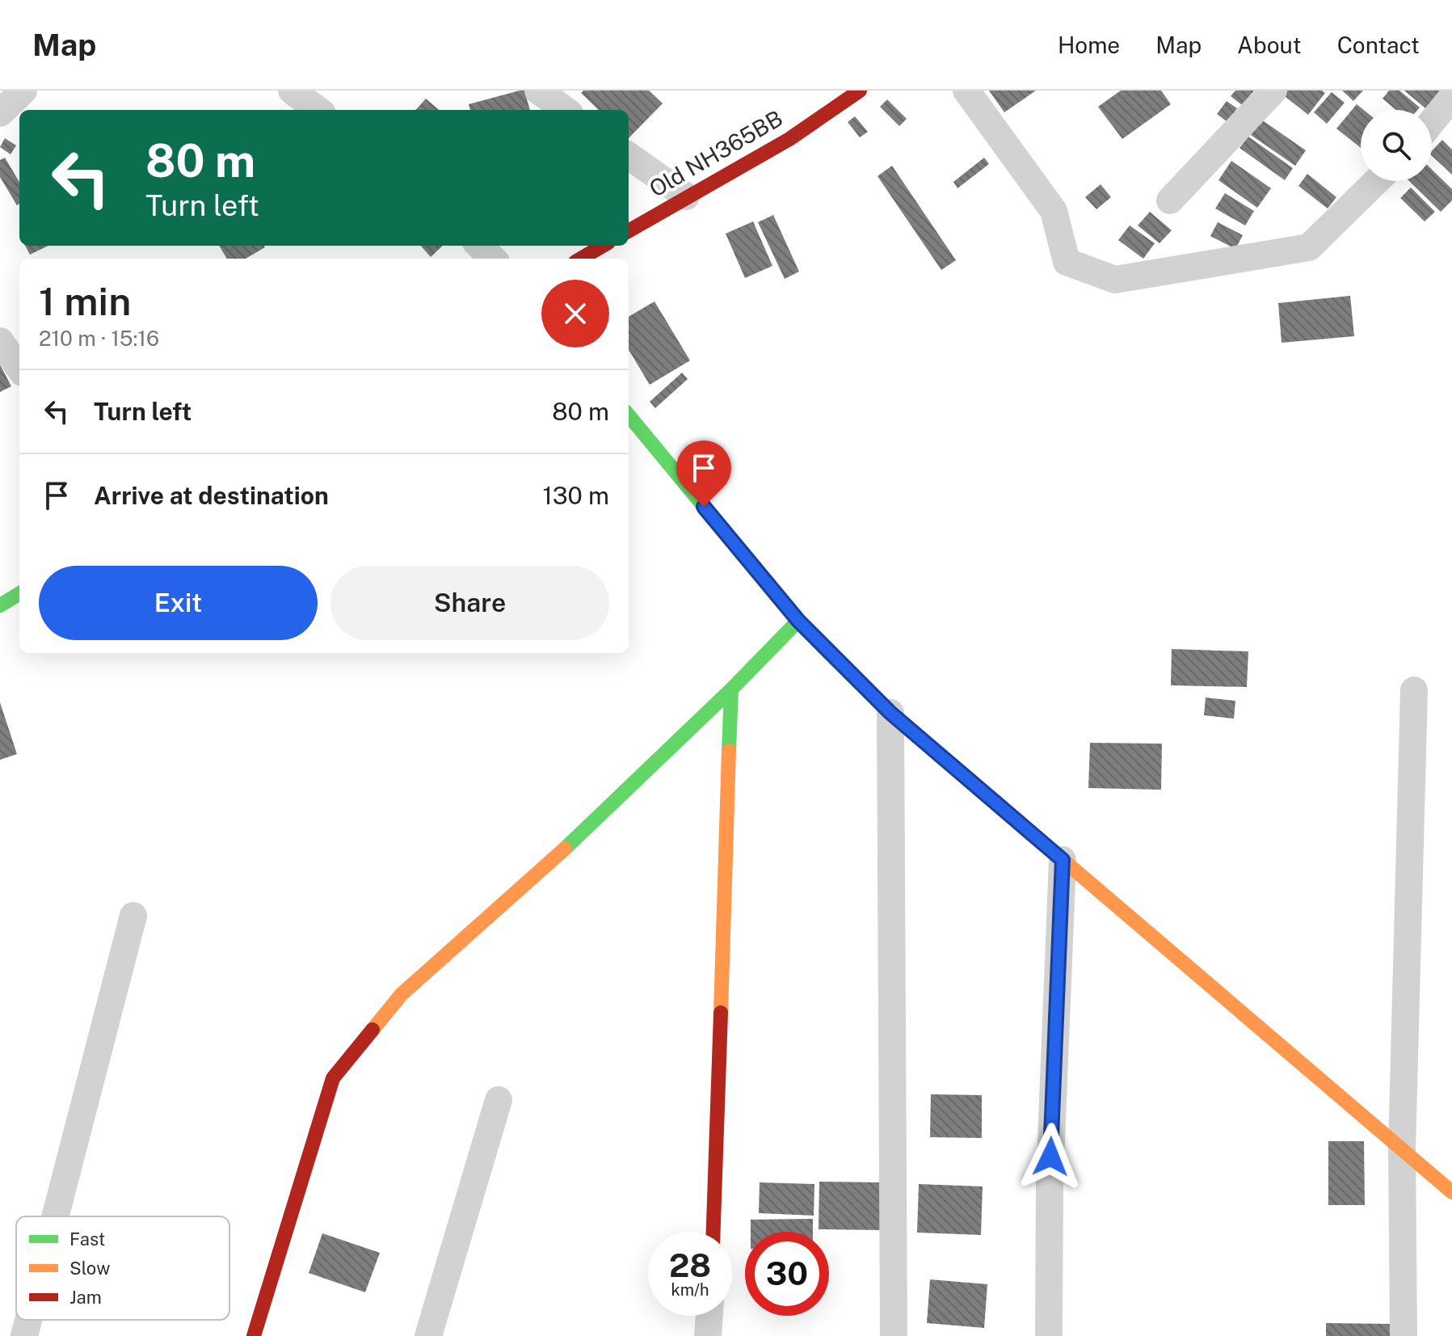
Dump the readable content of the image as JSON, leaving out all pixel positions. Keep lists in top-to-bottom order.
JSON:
{
  "streets": {
    "street": ["Old NH365BB"]
  },
  "legend": ["Fast", "Slow", "Jam"],
  "page": {
    "header": "Map",
    "nav": [
      "Home",
      "Map",
      "About",
      "Contact"
    ],
    "turn": ["80 m", "Turn left"],
    "heading": ["1 min", "210 m · 15:16"],
    "list": [
      {
        "name": "Turn left",
        "value": "80 m"
      },
      {
        "name": "Arrive at destination",
        "value": "130 m"
      }
    ],
    "buttons": ["Exit", "Share"],
    "speed": "28 km/h",
    "limit": "30"
  }
}
